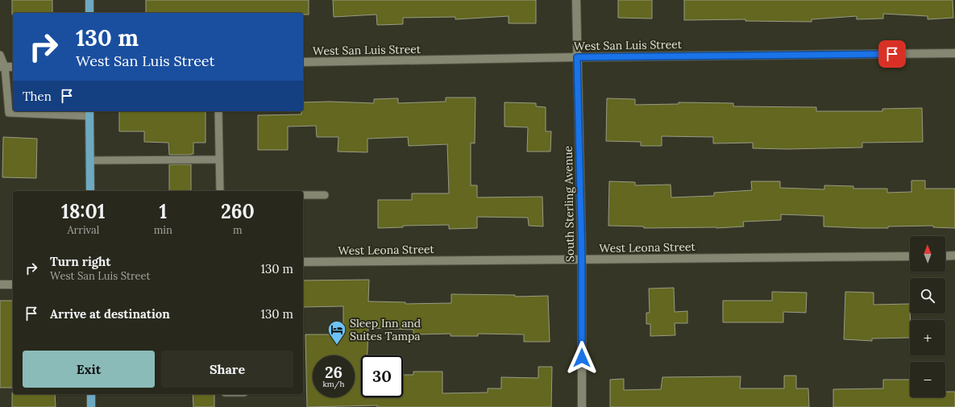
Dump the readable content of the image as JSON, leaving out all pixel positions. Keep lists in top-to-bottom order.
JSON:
{
  "streets": {
    "street": ["West San Luis Street", "South Sterling Avenue", "West Leona Street"]
  },
  "crossings": [
    ["West San Luis Street", "South Sterling Avenue"],
    ["South Sterling Avenue", "West Leona Street"]
  ],
  "places": {
    "hotel": ["Sleep Inn and Suites Tampa"]
  },
  "north": "top",
  "page": {
    "turn": ["130 m", "West San Luis Street"],
    "then": "Then",
    "eta": [
      "18:01",
      "Arrival",
      "1",
      "min",
      "260",
      "m"
    ],
    "map_buttons": ["+", "−"],
    "list": [
      {
        "name": "Turn right",
        "note": "West San Luis Street",
        "value": "130 m"
      },
      {
        "name": "Arrive at destination",
        "value": "130 m"
      }
    ],
    "buttons": ["Exit", "Share"],
    "speed": "26 km/h",
    "limit": "30"
  }
}
